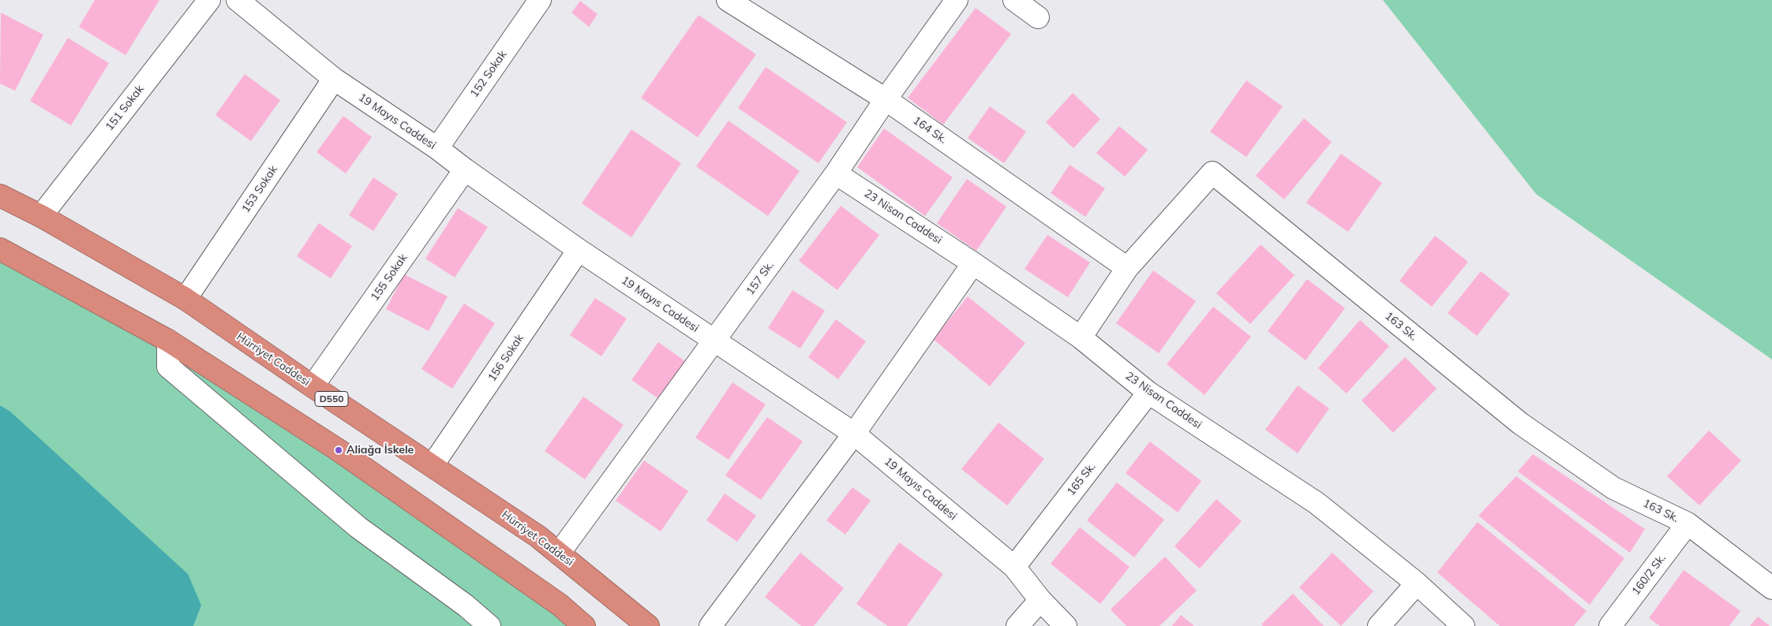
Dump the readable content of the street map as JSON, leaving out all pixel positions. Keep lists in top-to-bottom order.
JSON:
{
  "streets": {
    "highway": ["Hürriyet Caddesi", "D550"],
    "street": [
      "152 Sokak",
      "151 Sokak",
      "19 Mayıs Caddesi",
      "164 Sk.",
      "153 Sokak",
      "23 Nisan Caddesi",
      "155 Sokak",
      "157 Sk.",
      "163 Sk.",
      "156 Sokak",
      "165 Sk.",
      "160/2 Sk."
    ]
  },
  "crossings": [
    ["152 Sokak", "19 Mayıs Caddesi"],
    ["151 Sokak", "Hürriyet Caddesi"],
    ["19 Mayıs Caddesi", "153 Sokak"],
    ["19 Mayıs Caddesi", "155 Sokak"],
    ["19 Mayıs Caddesi", "157 Sk."],
    ["19 Mayıs Caddesi", "156 Sokak"],
    ["19 Mayıs Caddesi", "165 Sk."],
    ["164 Sk.", "157 Sk."],
    ["164 Sk.", "163 Sk."],
    ["153 Sokak", "Hürriyet Caddesi"],
    ["23 Nisan Caddesi", "157 Sk."],
    ["23 Nisan Caddesi", "163 Sk."],
    ["23 Nisan Caddesi", "165 Sk."],
    ["155 Sokak", "Hürriyet Caddesi"],
    ["157 Sk.", "Hürriyet Caddesi"],
    ["163 Sk.", "160/2 Sk."],
    ["156 Sokak", "Hürriyet Caddesi"]
  ],
  "places": ["Aliağa İskele"]
}
